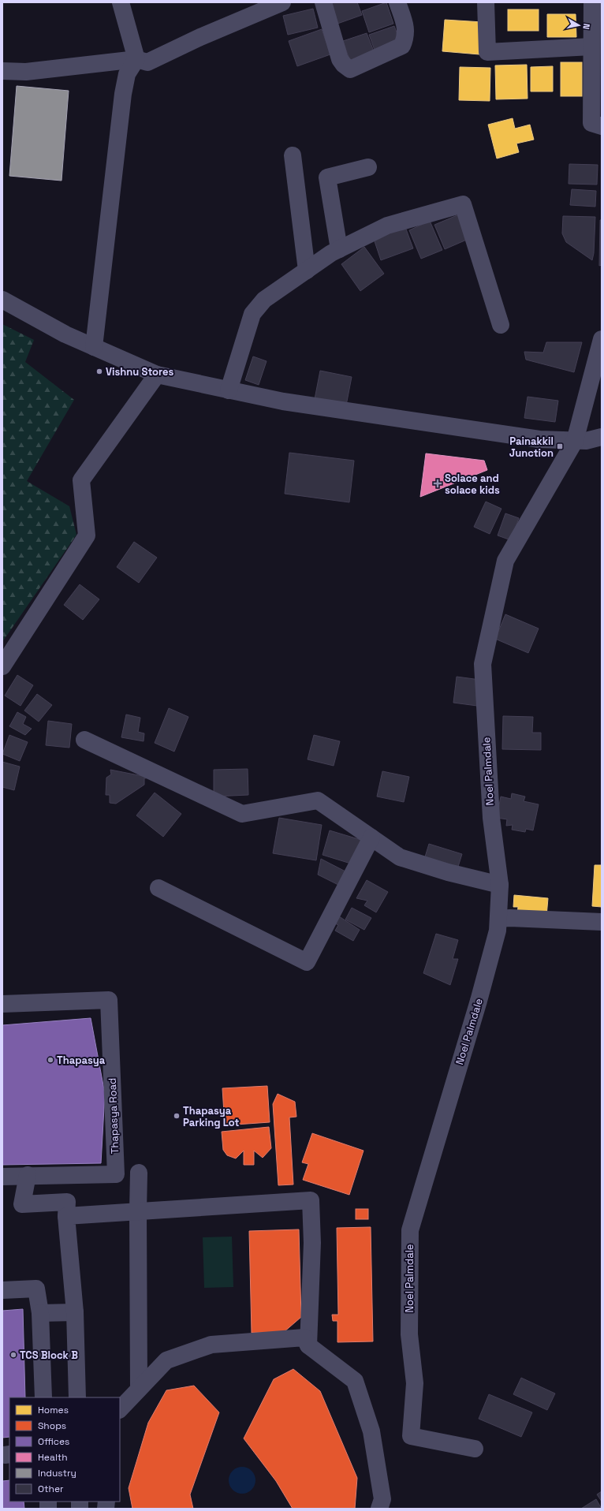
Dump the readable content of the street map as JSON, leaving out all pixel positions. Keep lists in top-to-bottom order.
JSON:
{
  "streets": {
    "street": ["Noel Palmdale", "Thapasya Road"]
  },
  "places": {
    "other": [
      "Vishnu Stores",
      "Thapasya",
      "Thapasya Parking Lot",
      "TCS Block B"
    ],
    "transit": ["Painakkil Junction"],
    "health": ["Solace and solace kids"]
  },
  "legend": [
    "Homes",
    "Shops",
    "Offices",
    "Health",
    "Industry",
    "Other"
  ],
  "north": "right"
}
